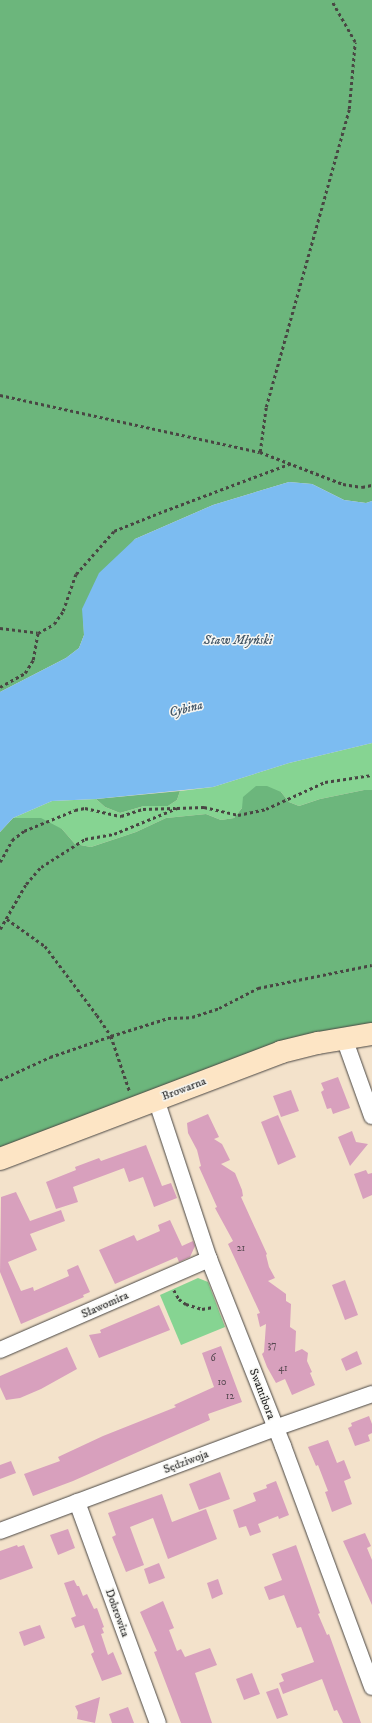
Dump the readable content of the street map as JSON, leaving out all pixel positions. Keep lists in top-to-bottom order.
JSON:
{
  "streets": {
    "street": [
      "Browarna",
      "Sławomira",
      "Swantibora",
      "Sędziwoja",
      "Dobrowita"
    ]
  },
  "crossings": [
    ["Browarna", "Swantibora"],
    ["Sławomira", "Swantibora"],
    ["Swantibora", "Sędziwoja"],
    ["Sędziwoja", "Dobrowita"]
  ],
  "water": ["Staw Młyński", "Cybina"],
  "house_numbers": [
    "21",
    "37",
    "6",
    "41",
    "10",
    "12"
  ]
}
